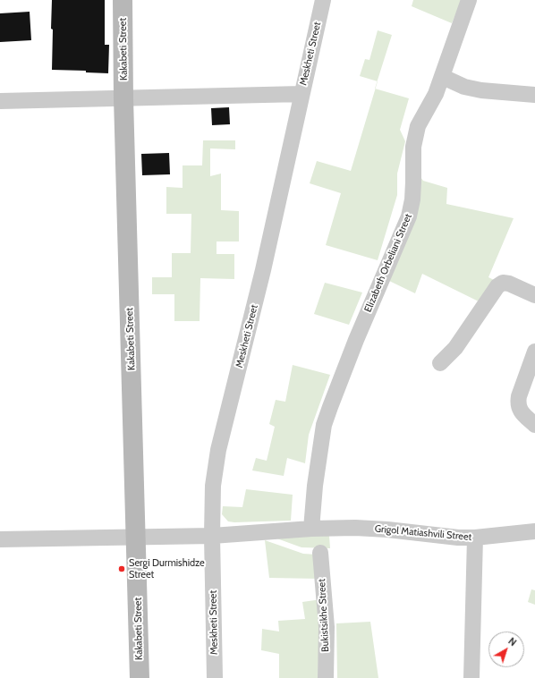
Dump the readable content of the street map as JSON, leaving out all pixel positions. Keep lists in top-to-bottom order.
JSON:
{
  "streets": {
    "street": [
      "Kakabeti Street",
      "Meskheti Street",
      "Elizabeth Orbeliani Street",
      "Grigol Matiashvili Street",
      "Bukistsikhe Street"
    ]
  },
  "crossings": [
    ["Elizabeth Orbeliani Street", "Grigol Matiashvili Street"]
  ],
  "places": ["Sergi Durmishidze Street"],
  "north": "top right"
}
